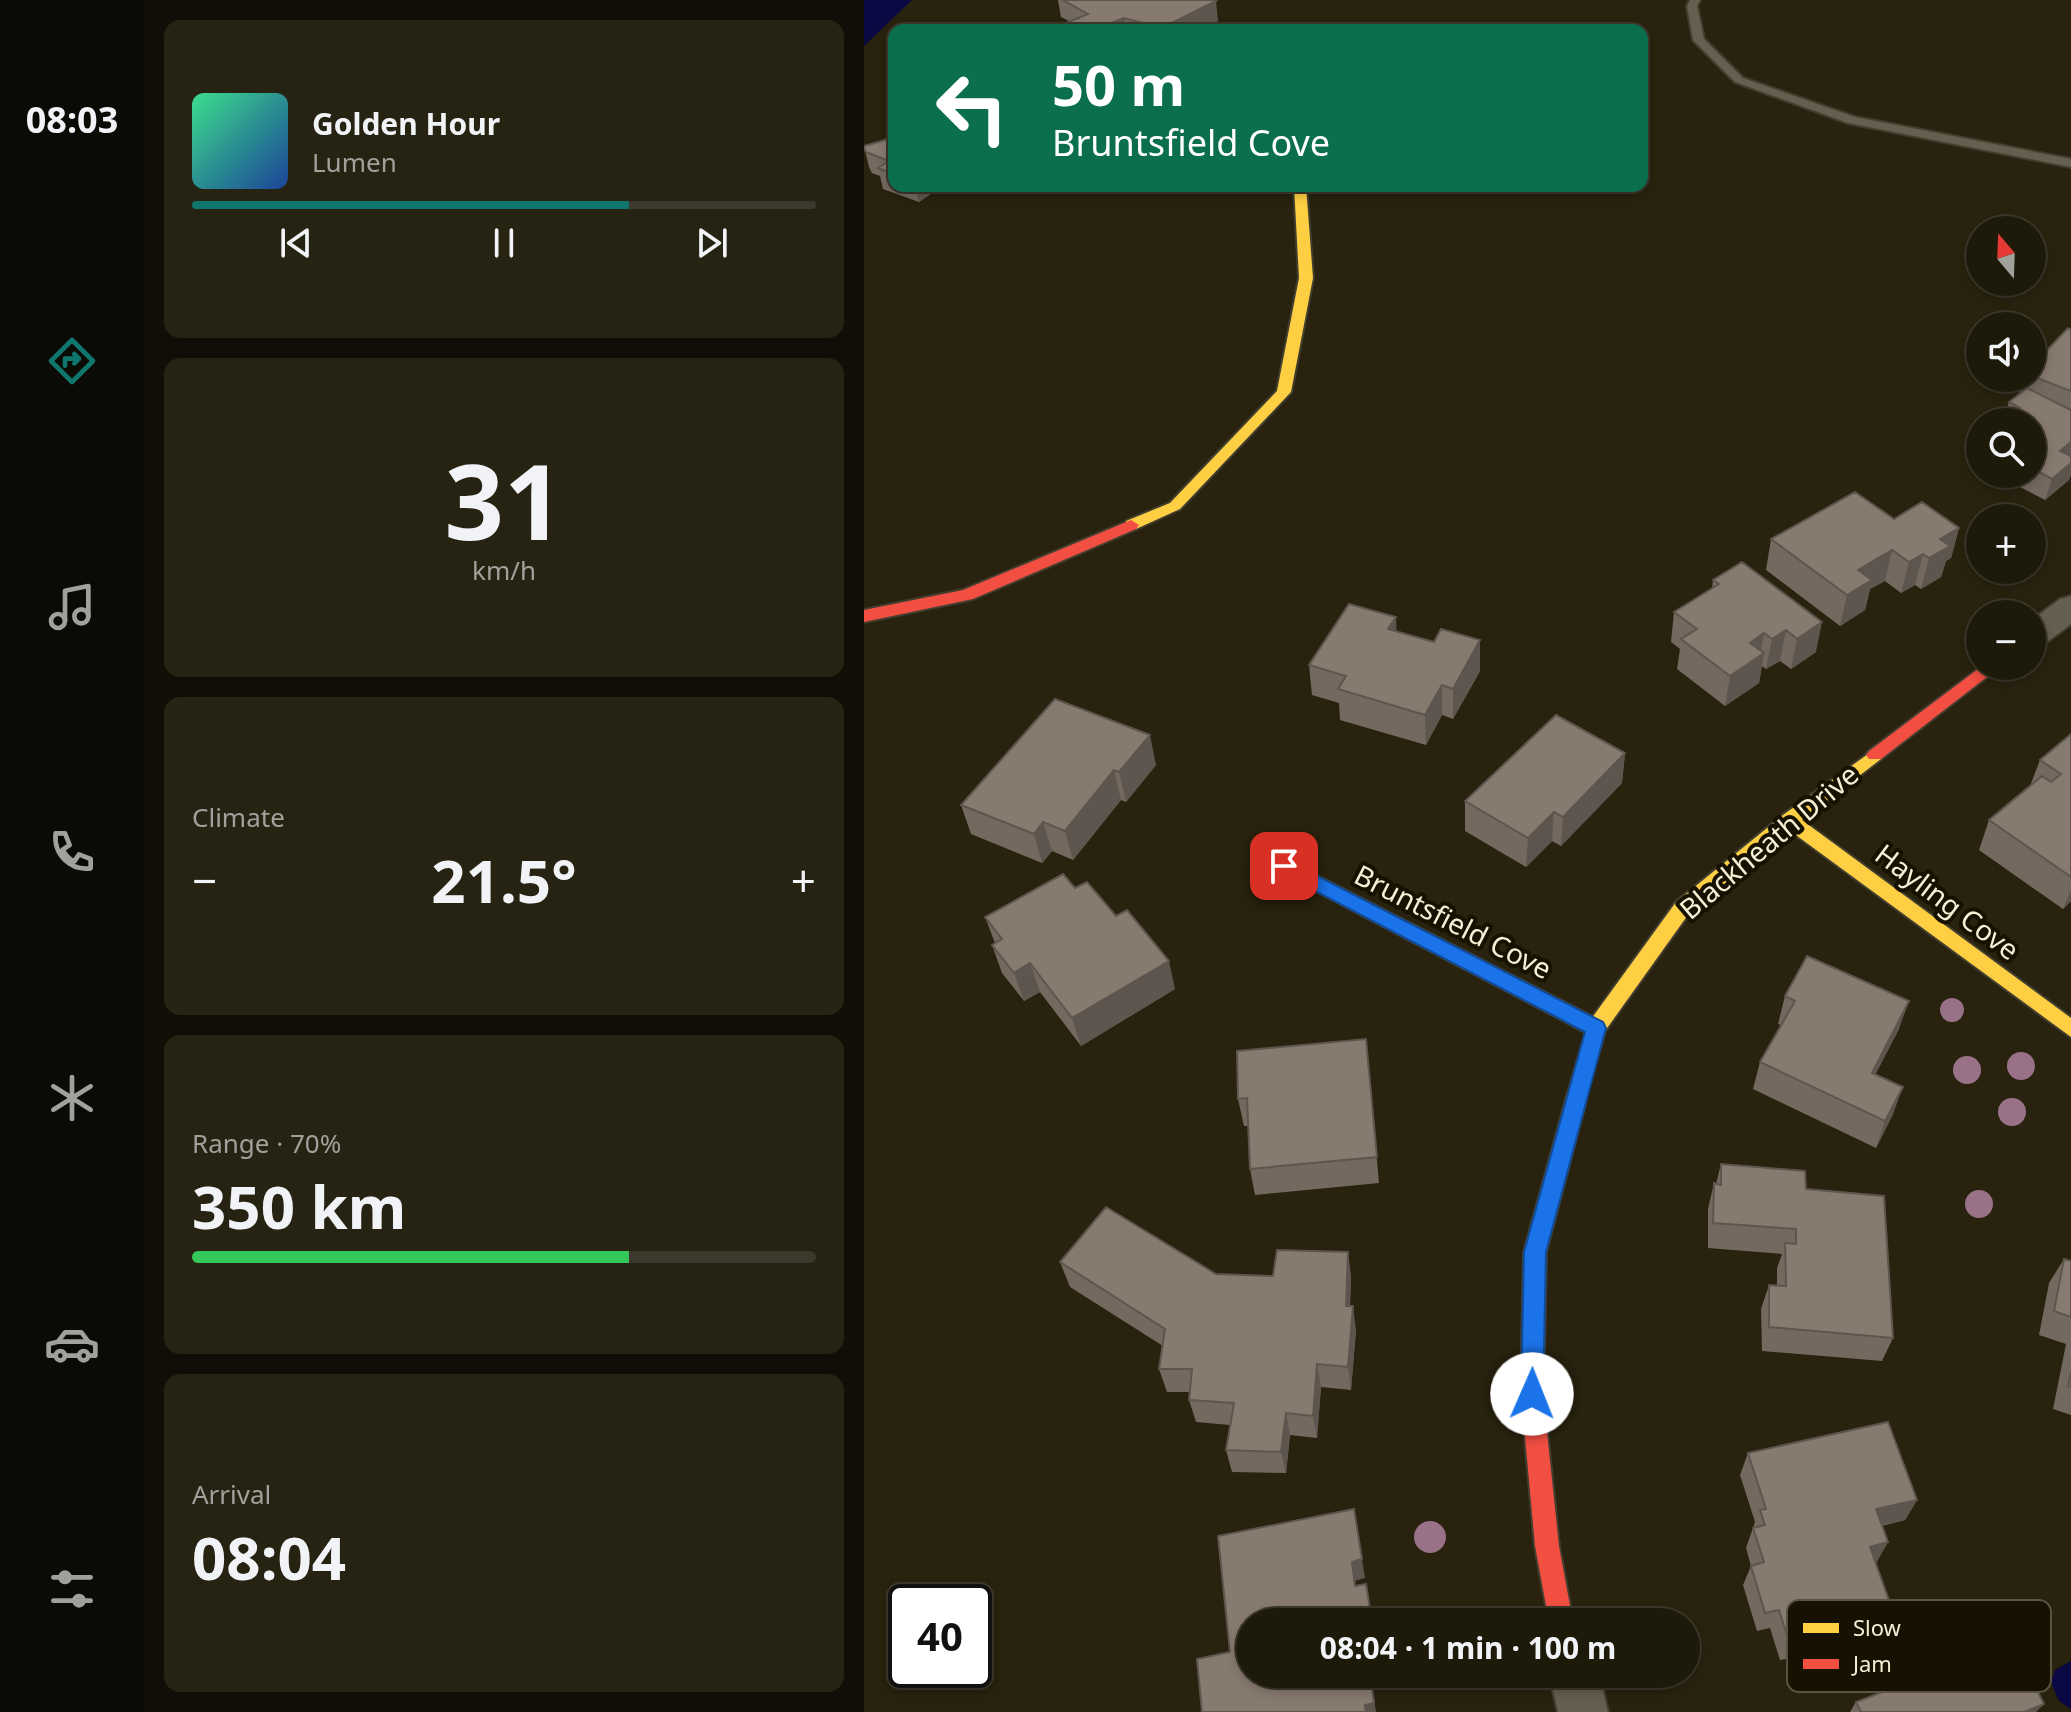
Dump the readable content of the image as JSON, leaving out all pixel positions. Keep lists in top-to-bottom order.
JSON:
{
  "streets": {
    "street": ["Blackheath Drive", "Hayling Cove", "Bruntsfield Cove"]
  },
  "crossings": [
    ["Blackheath Drive", "Hayling Cove"],
    ["Blackheath Drive", "Bruntsfield Cove"]
  ],
  "legend": ["Slow", "Jam"],
  "north": "top",
  "page": {
    "tabs": "08:03",
    "turn": ["50 m", "Bruntsfield Cove"],
    "song": ["Golden Hour", "Lumen"],
    "map_buttons": ["+", "−"],
    "tile": [
      ["31", "km/h"],
      "Climate",
      ["Range · 70%", "350 km"],
      ["Arrival", "08:04"]
    ],
    "heat": ["−", "21.5°", "+"],
    "limit": "40",
    "trip": "08:04 · 1 min · 100 m"
  }
}
